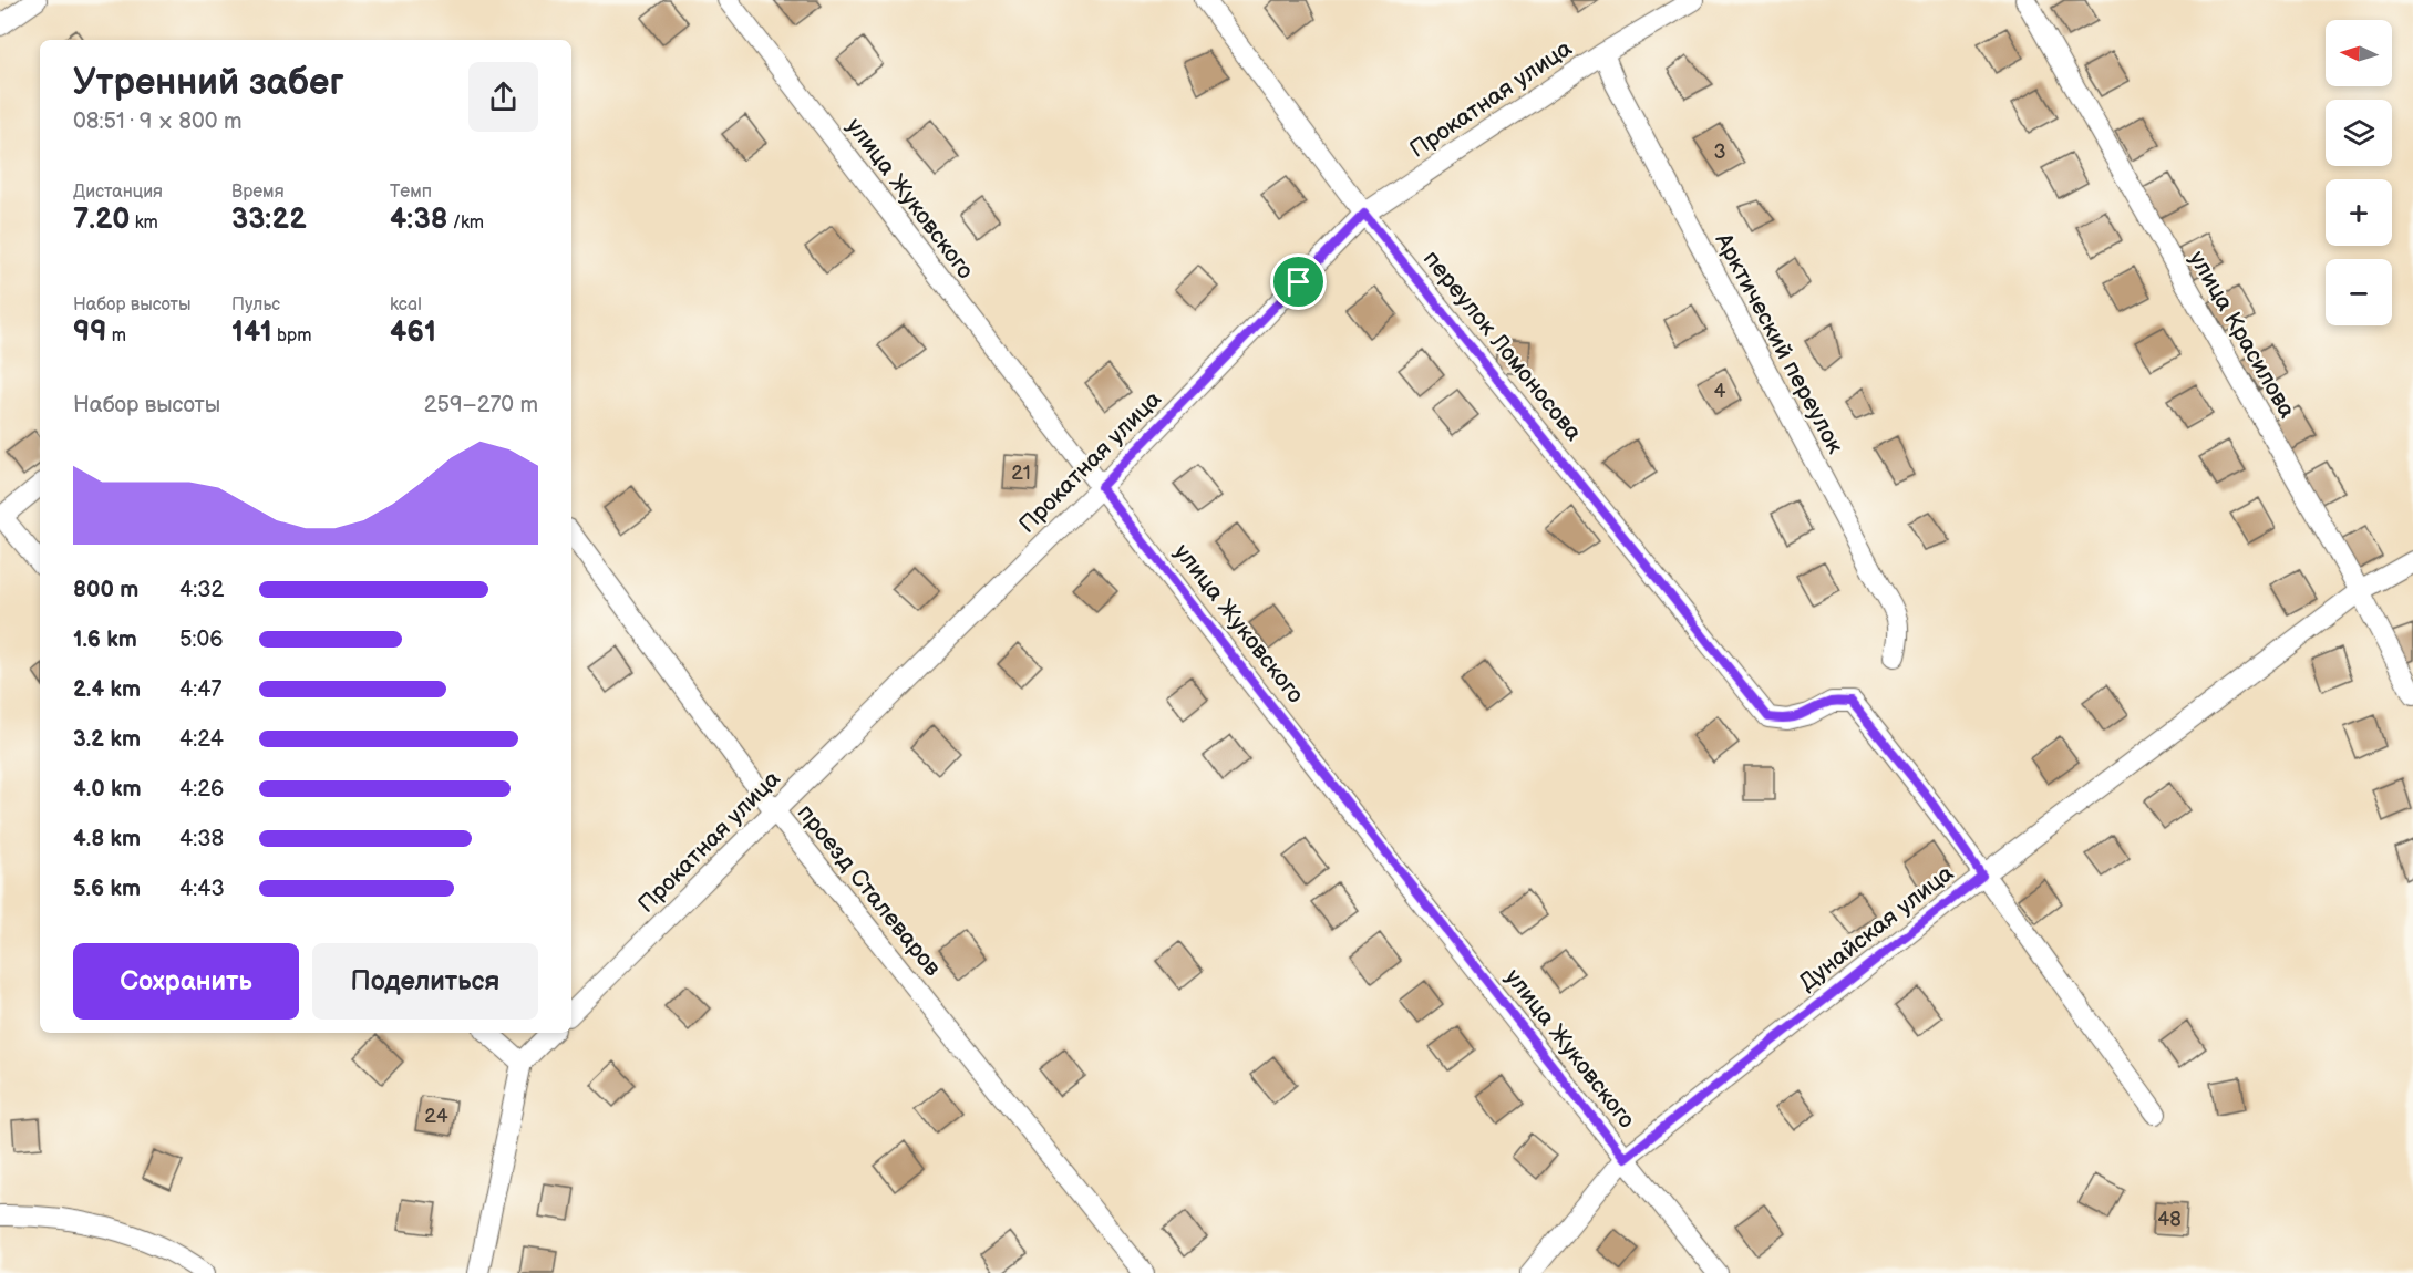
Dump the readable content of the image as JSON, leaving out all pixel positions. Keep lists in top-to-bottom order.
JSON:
{
  "streets": {
    "street": [
      "Прокатная улица",
      "улица Жуковского",
      "улица Красилова",
      "Арктический переулок",
      "переулок Ломоносова",
      "проезд Сталеваров",
      "Дунайская улица"
    ]
  },
  "crossings": [
    ["Прокатная улица", "улица Жуковского"],
    ["Прокатная улица", "Арктический переулок"],
    ["Прокатная улица", "переулок Ломоносова"],
    ["Прокатная улица", "проезд Сталеваров"],
    ["улица Жуковского", "Дунайская улица"],
    ["улица Красилова", "Дунайская улица"],
    ["переулок Ломоносова", "Дунайская улица"]
  ],
  "house_numbers": [
    "3",
    "4",
    "21",
    "24",
    "48"
  ],
  "north": "left",
  "page": {
    "map_buttons": ["+", "−"],
    "heading": ["Утренний забег", "08:51 · 9 × 800 m"],
    "stats": [
      ["Дистанция", "7.20 km"],
      ["Время", "33:22"],
      ["Темп", "4:38 /km"],
      ["Набор высоты", "99 m"],
      ["Пульс", "141 bpm"],
      ["kcal", "461"]
    ],
    "chart": ["Набор высоты", "259–270 m"],
    "list": [
      {
        "name": "800 m",
        "note": "4:32"
      },
      {
        "name": "1.6 km",
        "note": "5:06"
      },
      {
        "name": "2.4 km",
        "note": "4:47"
      },
      {
        "name": "3.2 km",
        "note": "4:24"
      },
      {
        "name": "4.0 km",
        "note": "4:26"
      },
      {
        "name": "4.8 km",
        "note": "4:38"
      },
      {
        "name": "5.6 km",
        "note": "4:43"
      }
    ],
    "buttons": ["Сохранить", "Поделиться"]
  }
}
